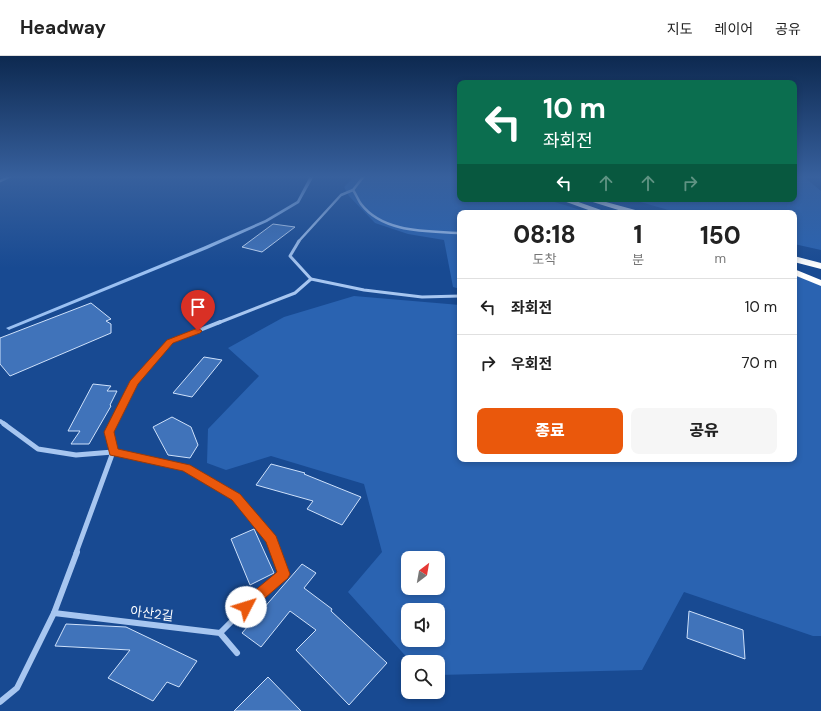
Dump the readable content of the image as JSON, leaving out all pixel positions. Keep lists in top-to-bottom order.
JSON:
{
  "streets": {
    "street": ["아산2길"]
  },
  "north": "top right",
  "page": {
    "header": "Headway",
    "nav": ["지도", "레이어", "공유"],
    "turn": ["10 m", "좌회전"],
    "eta": [
      "08:18",
      "도착",
      "1",
      "분",
      "150",
      "m"
    ],
    "list": [
      {
        "name": "좌회전",
        "value": "10 m"
      },
      {
        "name": "우회전",
        "value": "70 m"
      }
    ],
    "buttons": ["종료", "공유"]
  }
}
